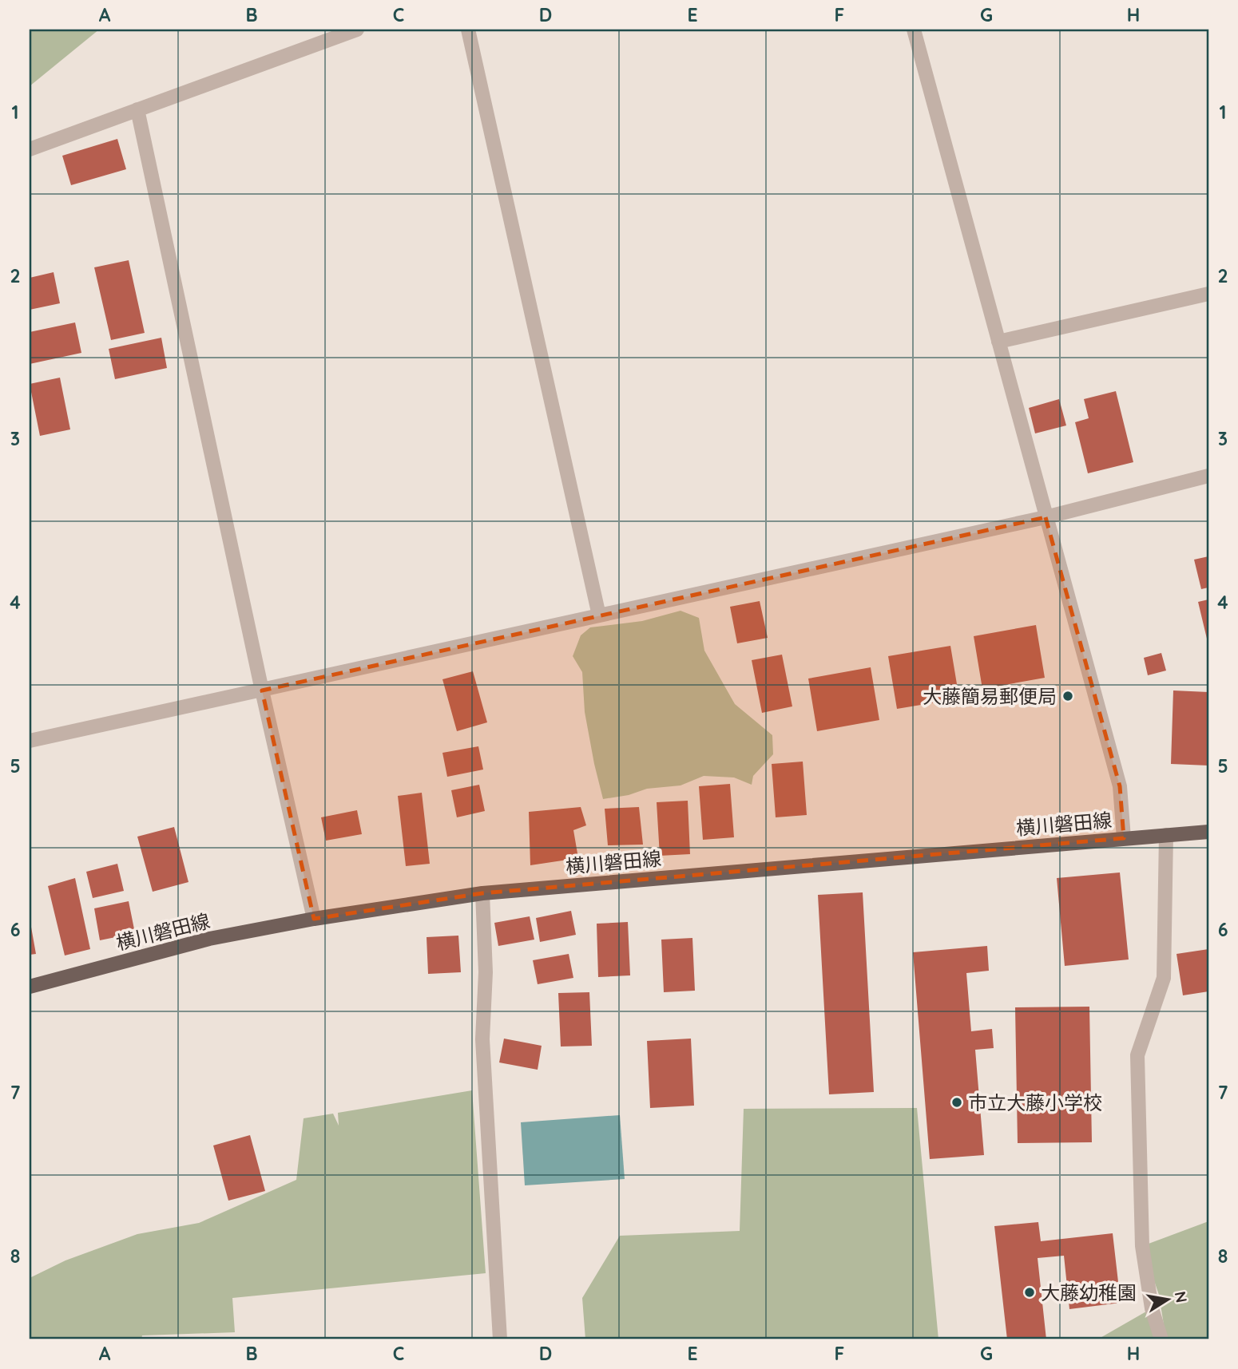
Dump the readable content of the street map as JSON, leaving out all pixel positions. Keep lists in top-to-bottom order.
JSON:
{
  "streets": {
    "main road": ["横川磐田線"]
  },
  "places": ["大藤簡易郵便局", "市立大藤小学校", "大藤幼稚園"],
  "north": "right",
  "grid": {
    "columns": [
      "A",
      "B",
      "C",
      "D",
      "E",
      "F",
      "G",
      "H"
    ],
    "rows": [
      "1",
      "2",
      "3",
      "4",
      "5",
      "6",
      "7",
      "8"
    ]
  }
}
